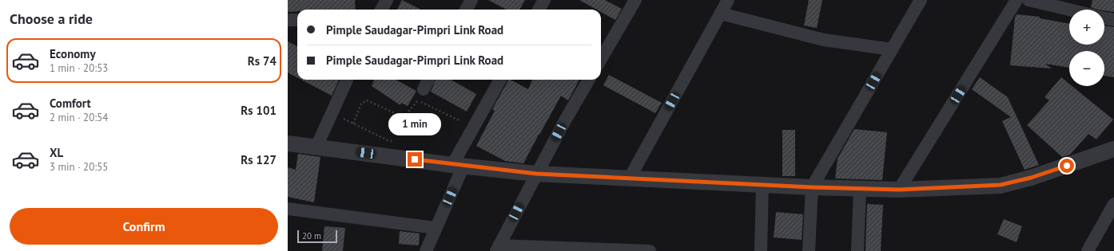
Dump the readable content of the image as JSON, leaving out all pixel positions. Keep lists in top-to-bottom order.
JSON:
{
  "scale_bar": "20 m",
  "page": {
    "heading": "Choose a ride",
    "map_buttons": ["+", "−"],
    "banner": ["Pimple Saudagar-Pimpri Link Road", "Pimple Saudagar-Pimpri Link Road"],
    "list": [
      {
        "name": "Economy",
        "note": "1 min · 20:53",
        "value": "Rs 74"
      },
      {
        "name": "Comfort",
        "note": "2 min · 20:54",
        "value": "Rs 101"
      },
      {
        "name": "XL",
        "note": "3 min · 20:55",
        "value": "Rs 127"
      }
    ],
    "bubble": "1 min",
    "buttons": "Confirm",
    "scale": "20 m"
  }
}
